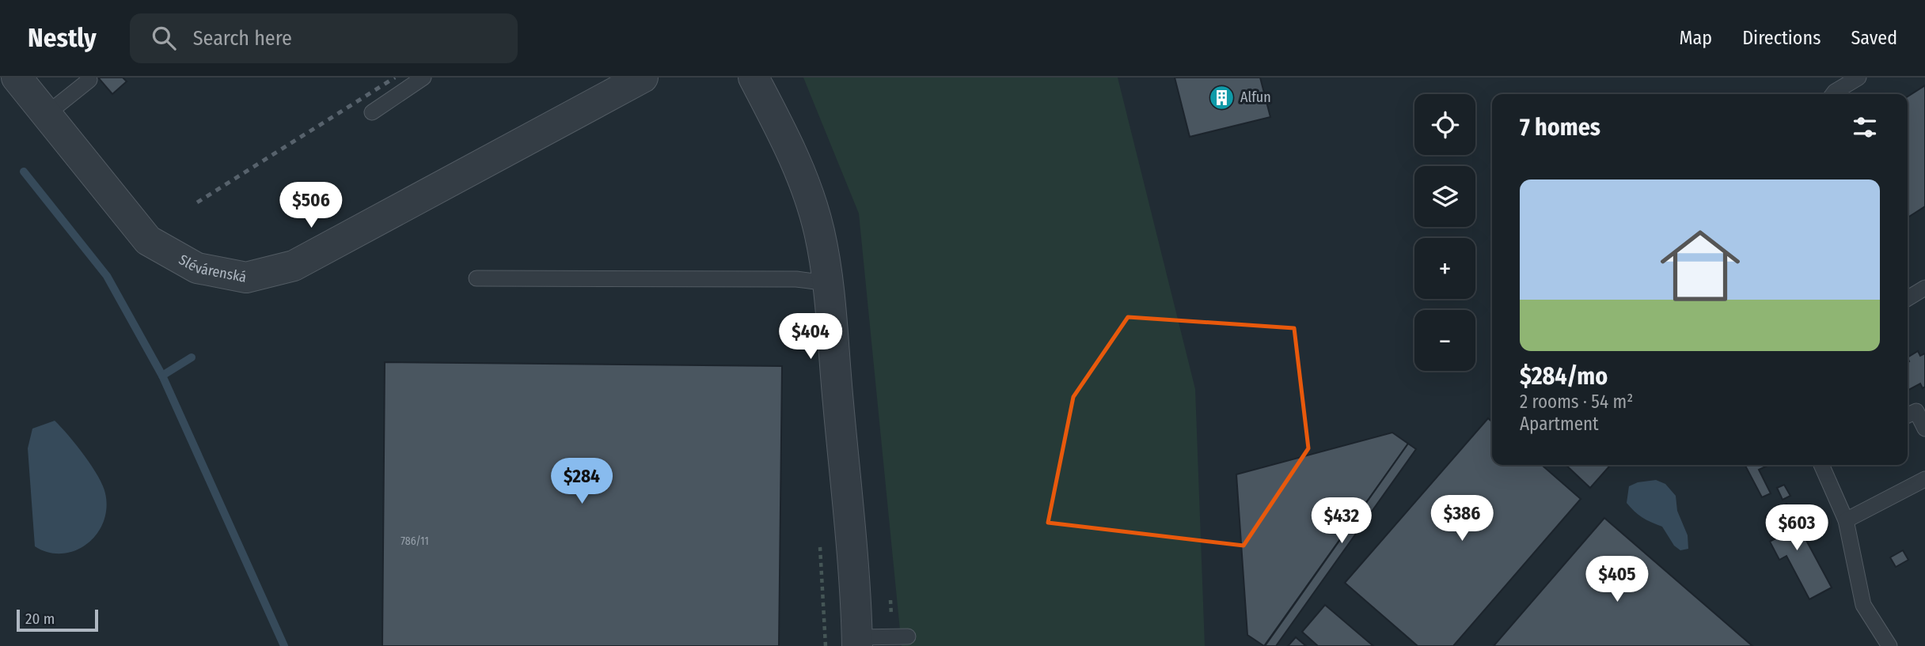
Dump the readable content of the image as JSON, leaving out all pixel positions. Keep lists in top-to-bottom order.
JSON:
{
  "streets": {
    "street": ["Slévárenská"]
  },
  "places": {
    "building": ["Alfun"]
  },
  "house_numbers": ["786/11"],
  "scale_bar": "20 m",
  "page": {
    "header": "Nestly",
    "search": "Search here",
    "nav": ["Map", "Directions", "Saved"],
    "map_buttons": ["+", "−"],
    "heading": "7 homes",
    "list": [
      {
        "name": "$284/mo",
        "note": "2 rooms · 54 m² · Apartment"
      }
    ],
    "price": [
      "$506",
      "$404",
      "$284",
      "$386",
      "$432",
      "$603",
      "$405"
    ],
    "scale": "20 m"
  }
}
